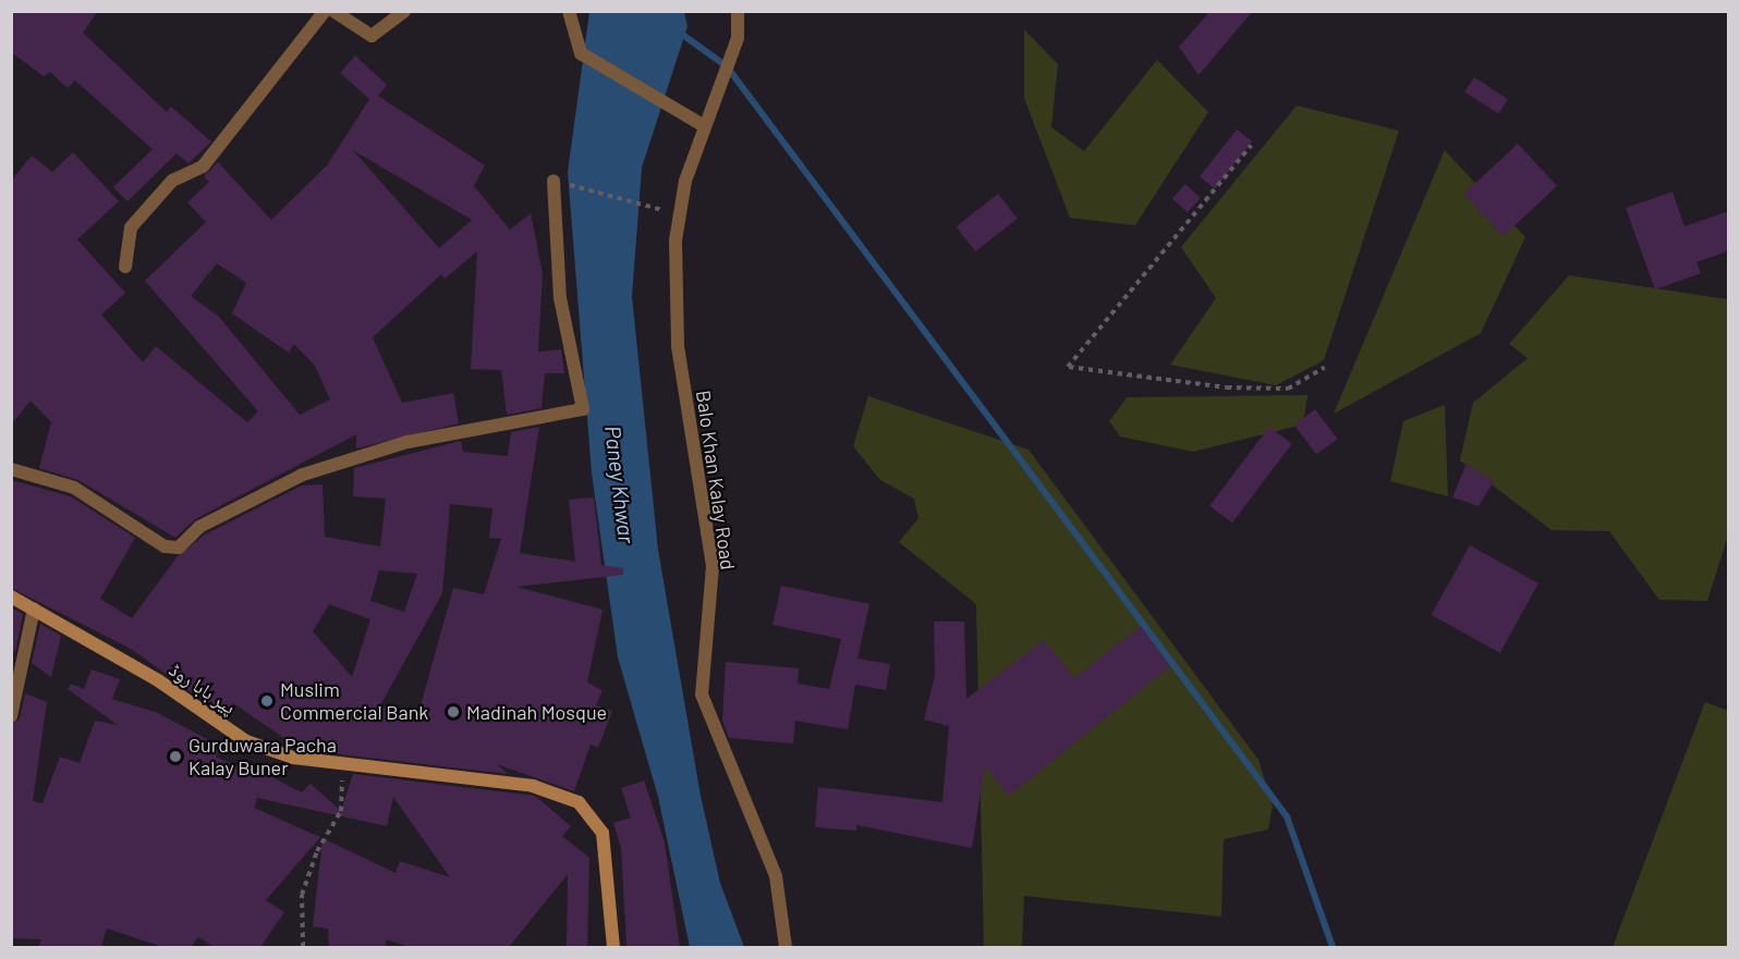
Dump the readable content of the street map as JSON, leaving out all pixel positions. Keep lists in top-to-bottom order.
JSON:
{
  "streets": {
    "main road": ["پیر بابا روڈ"],
    "street": ["Balo Khan Kalay Road"]
  },
  "water": ["Paney Khwar"],
  "places": ["Muslim Commercial Bank", "Madinah Mosque", "Gurduwara Pacha Kalay Buner"]
}
